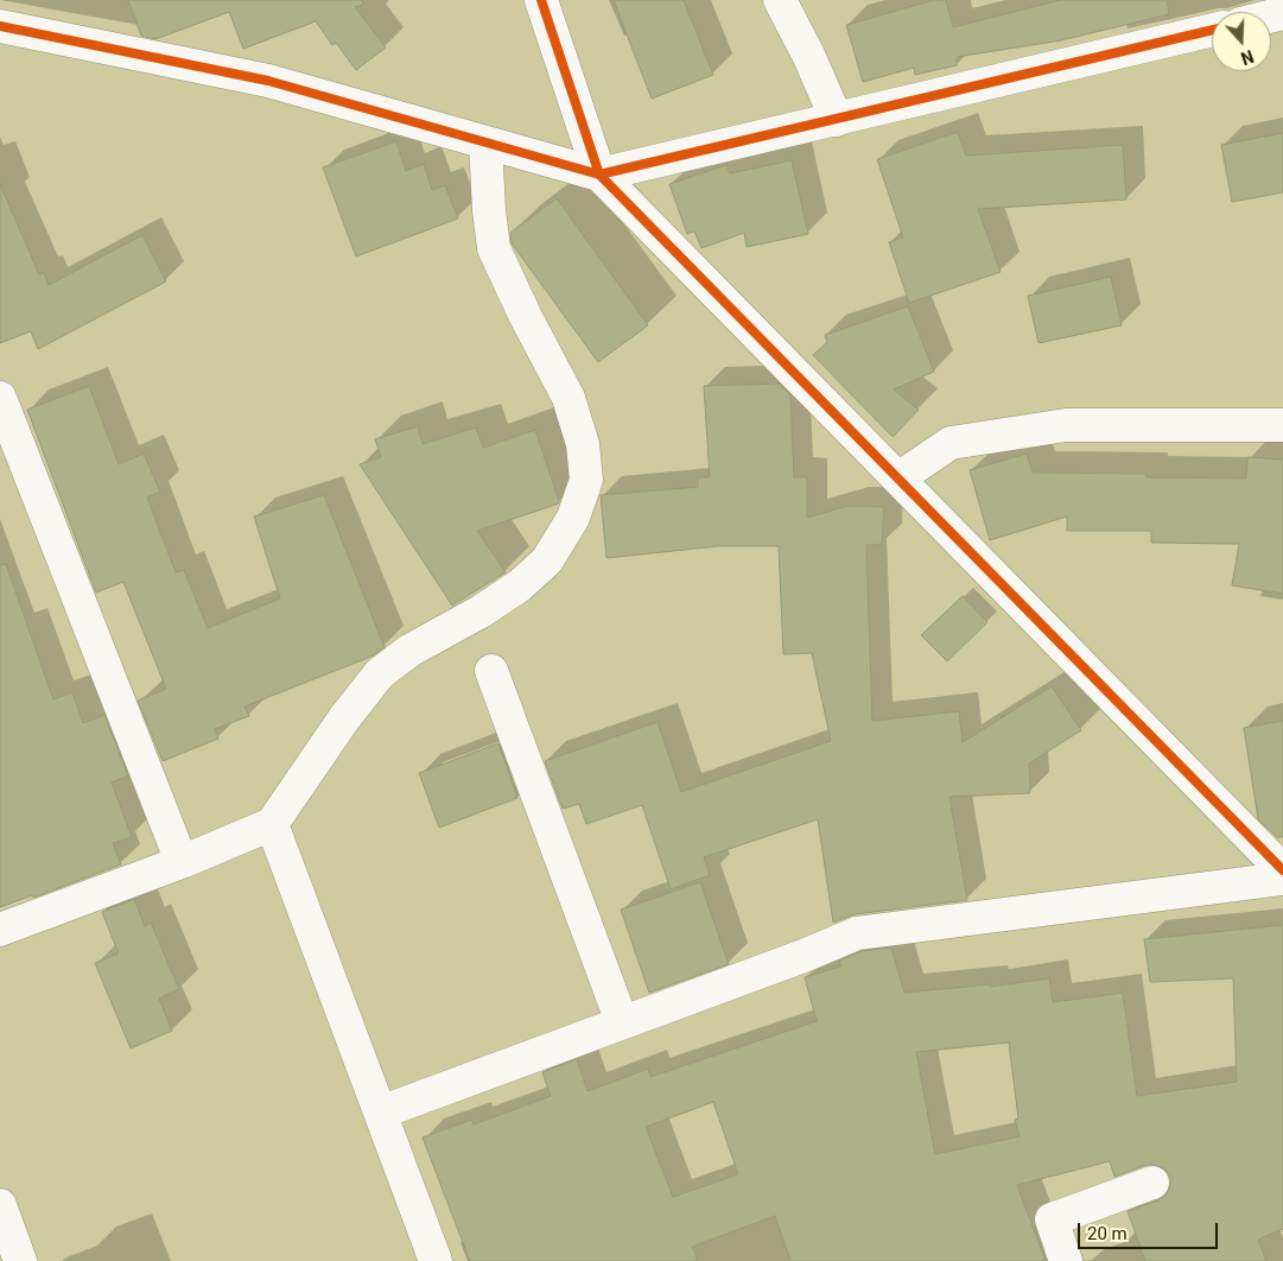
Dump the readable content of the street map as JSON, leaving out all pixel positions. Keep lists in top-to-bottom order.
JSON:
{
  "scale_bar": "20 m",
  "north": "bottom"
}
